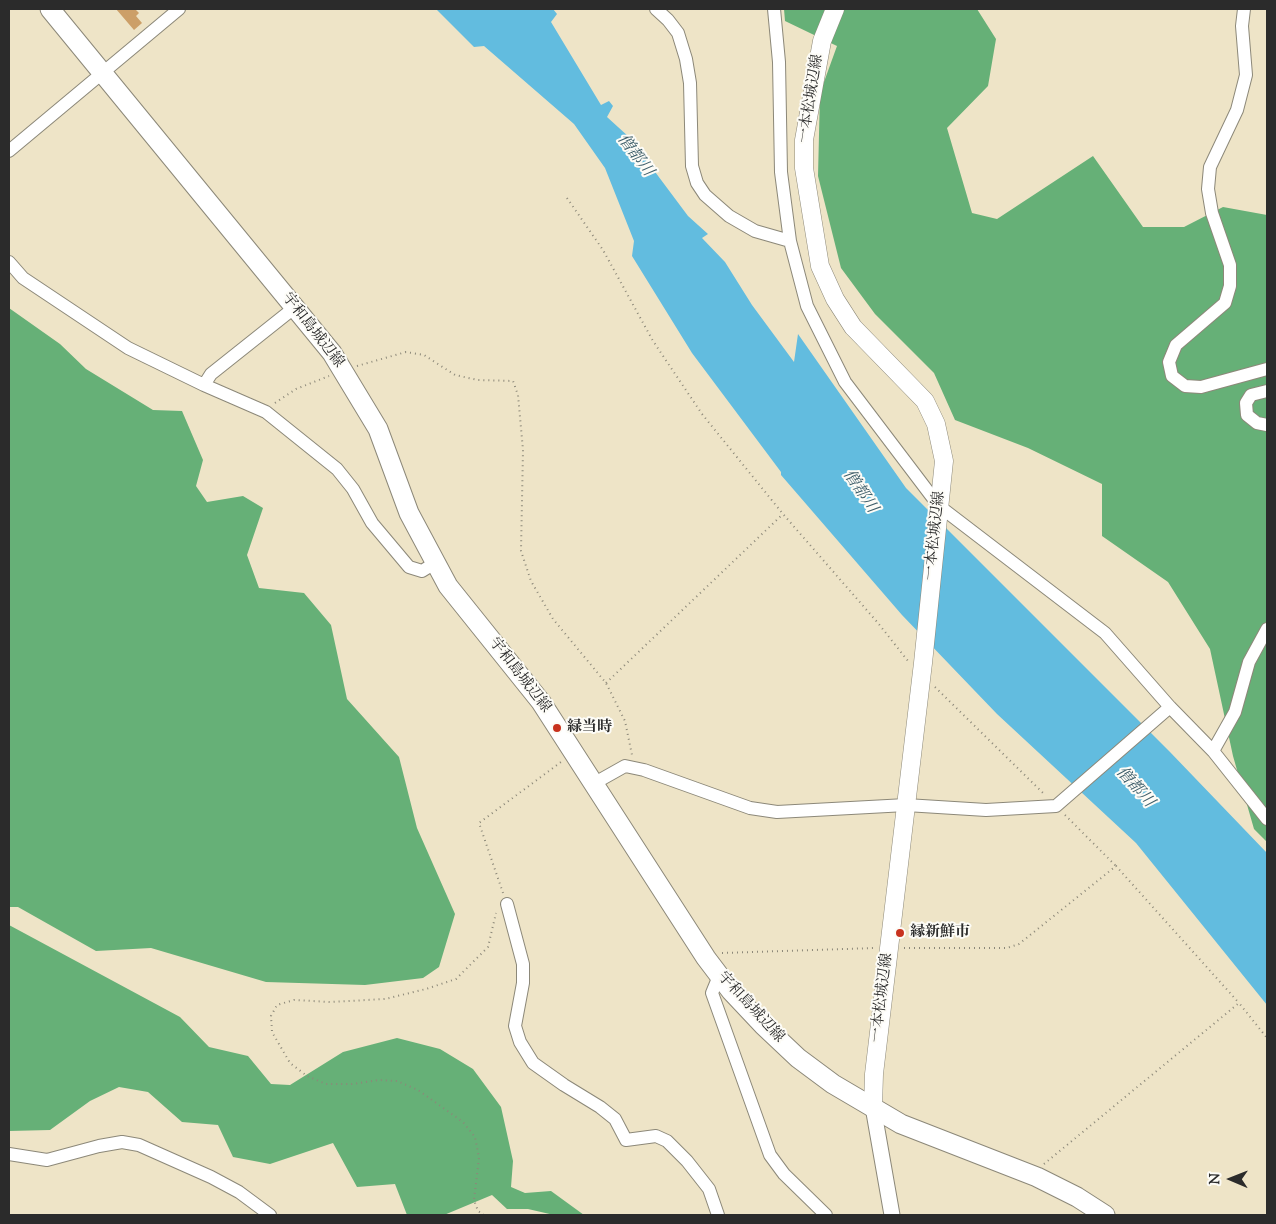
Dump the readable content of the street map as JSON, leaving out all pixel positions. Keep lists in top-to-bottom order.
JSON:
{
  "streets": {
    "main road": ["一本松城辺線", "宇和島城辺線"]
  },
  "crossings": [
    ["一本松城辺線", "宇和島城辺線"]
  ],
  "water": ["僧都川"],
  "places": ["緑当時", "縁新鮮市"],
  "north": "left"
}
